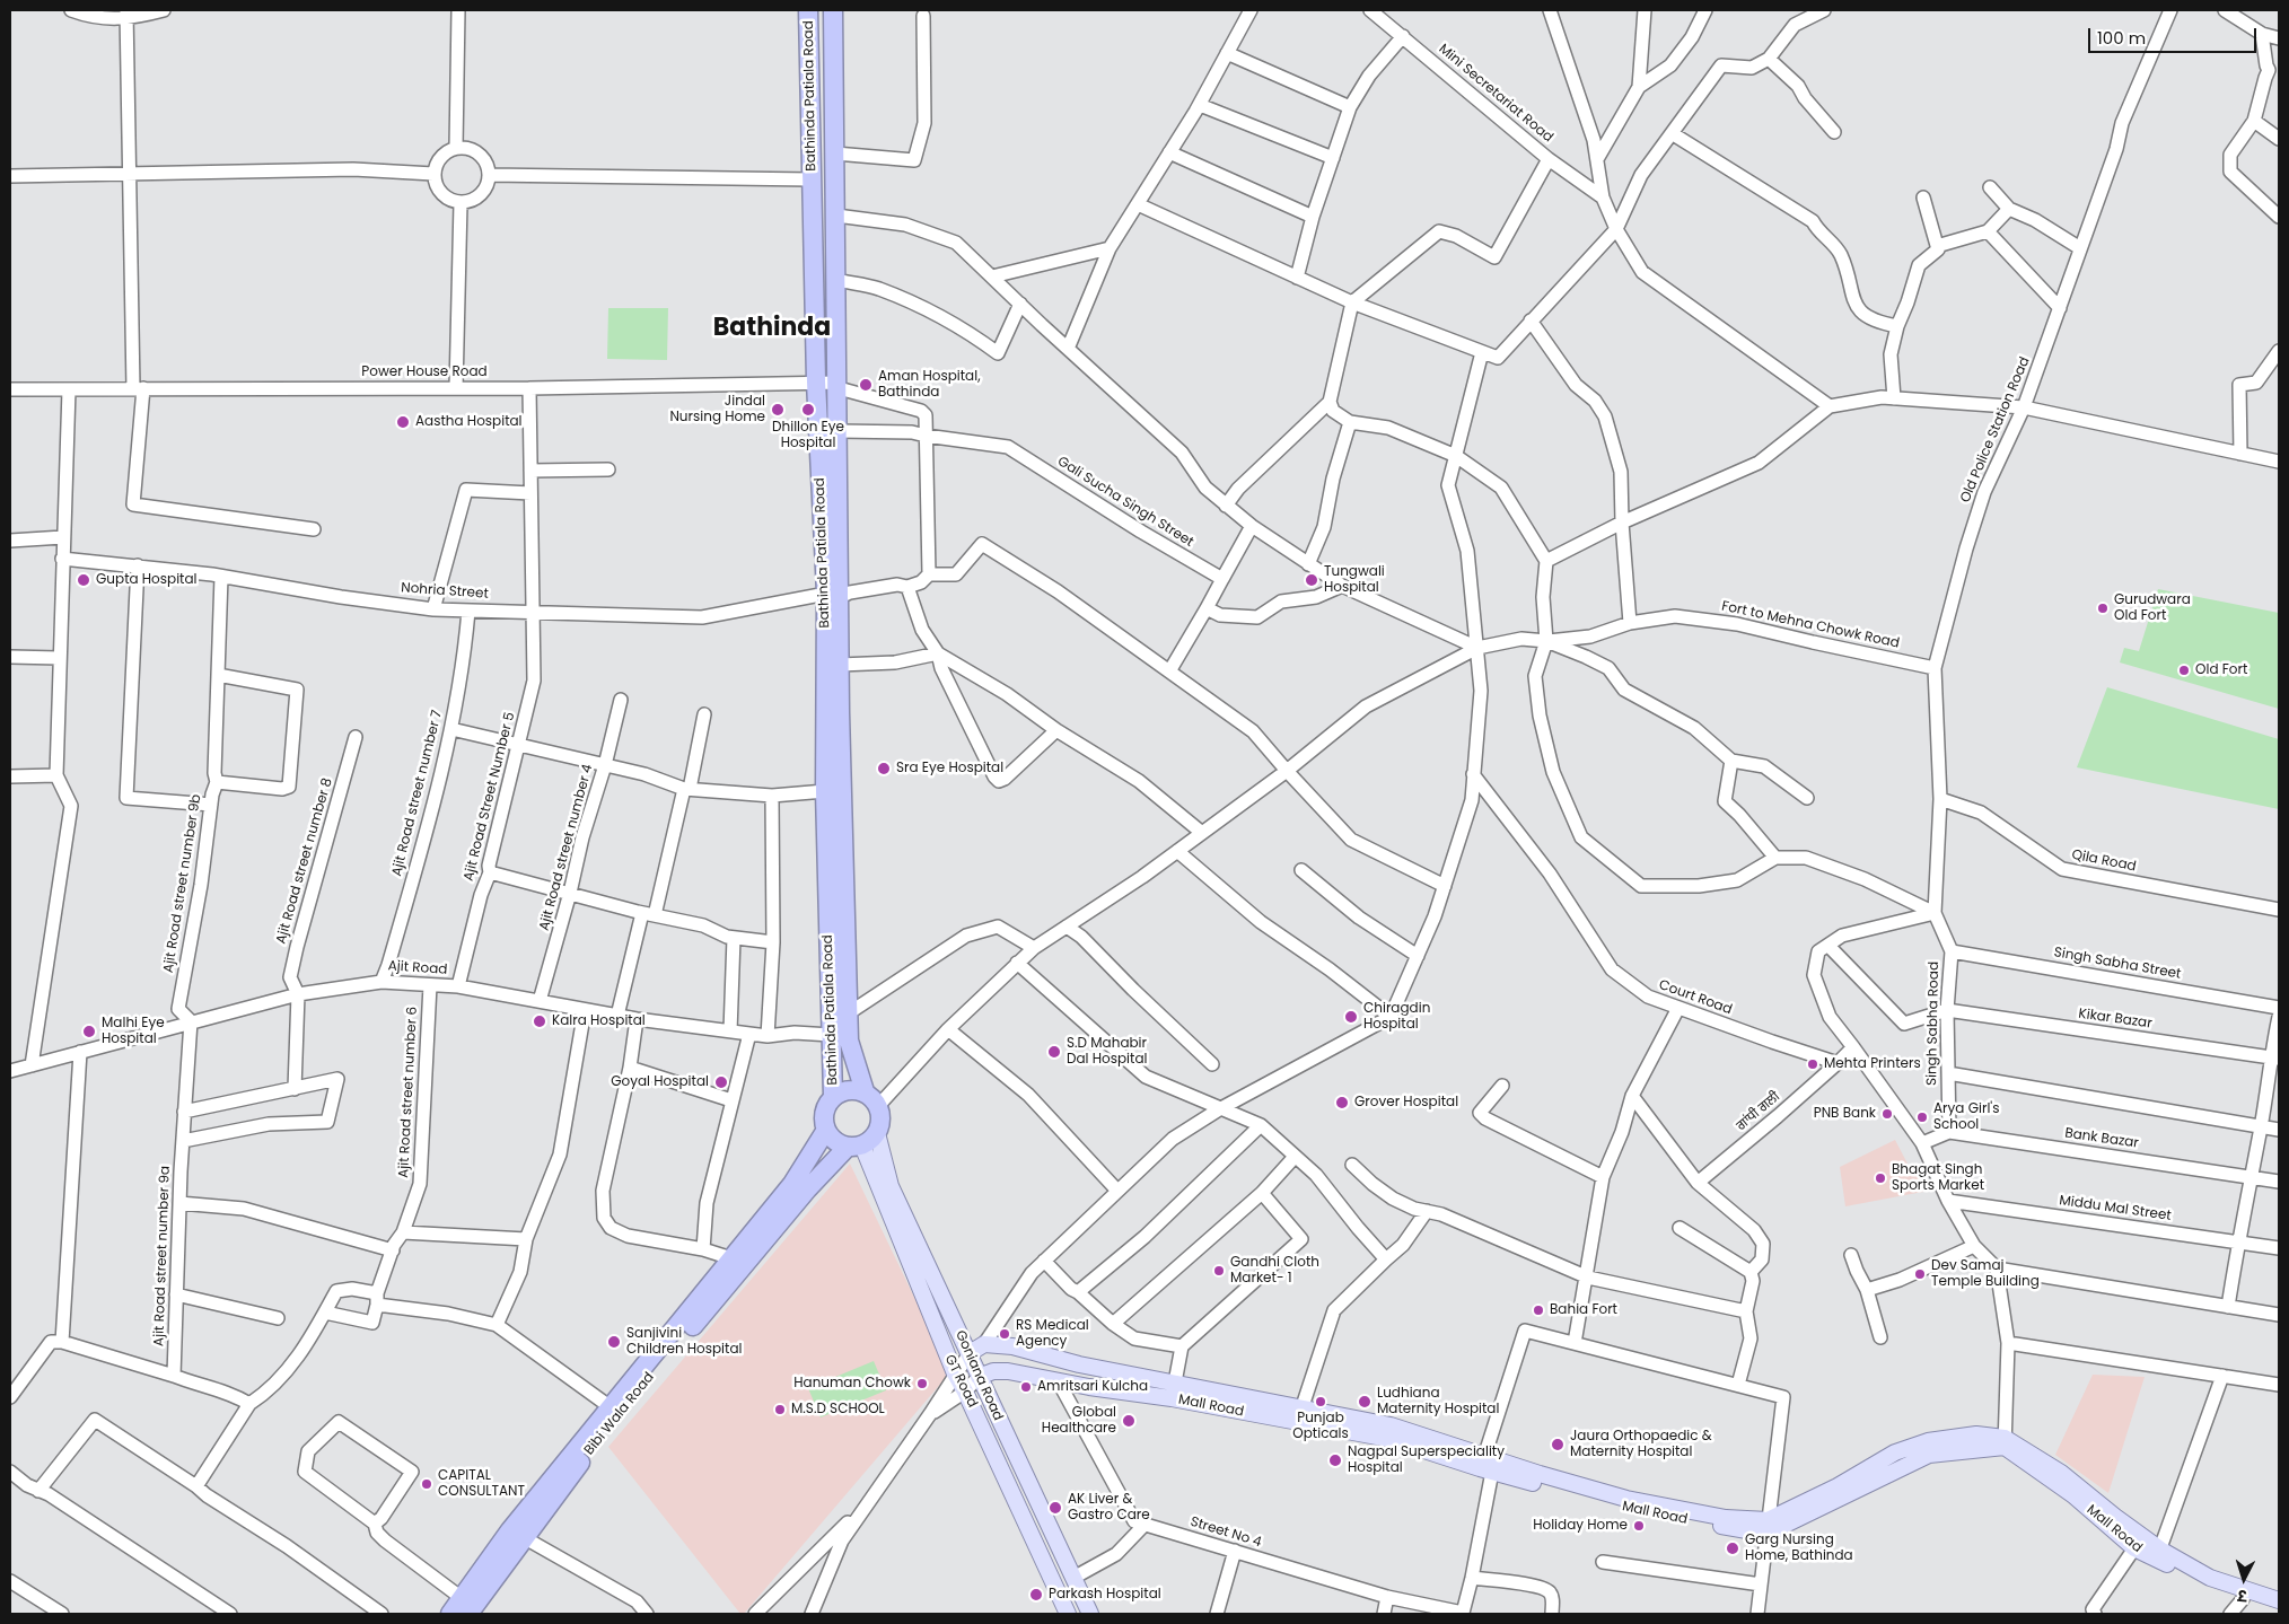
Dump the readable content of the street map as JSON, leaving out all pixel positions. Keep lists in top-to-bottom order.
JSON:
{
  "streets": {
    "highway": ["Bathinda Patiala Road", "Bibi Wala Road"],
    "main road": ["Goniana Road", "GT Road", "Mall Road"],
    "street": [
      "Mini Secretariat Road",
      "Power House Road",
      "Old Police Station Road",
      "Gali Sucha Singh Street",
      "Nohria Street",
      "Fort to Mehna Chowk Road",
      "Ajit Road street number 7",
      "Ajit Road Street Number 5",
      "Ajit Road street number 4",
      "Ajit Road street number 8",
      "Qila Road",
      "Ajit Road street number 9b",
      "Singh Sabha Street",
      "Ajit Road",
      "Court Road",
      "Kikar Bazar",
      "Singh Sabha Road",
      "Ajit Road street number 6",
      "ਗਾਂਧੀ ਗਲੀ",
      "Bank Bazar",
      "Middu Mal Street",
      "Ajit Road street number 9a",
      "Street No 4"
    ]
  },
  "crossings": [
    ["Bathinda Patiala Road", "Power House Road"],
    ["Bathinda Patiala Road", "Nohria Street"],
    ["Bathinda Patiala Road", "Ajit Road"],
    ["Bathinda Patiala Road", "Goniana Road"],
    ["Bathinda Patiala Road", "GT Road"],
    ["Bathinda Patiala Road", "Bibi Wala Road"],
    ["Power House Road", "Gali Sucha Singh Street"],
    ["Power House Road", "Ajit Road Street Number 5"],
    ["Old Police Station Road", "Fort to Mehna Chowk Road"],
    ["Old Police Station Road", "Qila Road"],
    ["Old Police Station Road", "Singh Sabha Road"],
    ["Nohria Street", "Ajit Road street number 7"],
    ["Nohria Street", "Ajit Road Street Number 5"],
    ["Nohria Street", "Ajit Road street number 9b"],
    ["Ajit Road street number 7", "Ajit Road"],
    ["Ajit Road Street Number 5", "Ajit Road"],
    ["Ajit Road street number 4", "Ajit Road"],
    ["Ajit Road street number 8", "Ajit Road"],
    ["Ajit Road street number 9b", "Ajit Road"],
    ["Ajit Road street number 9b", "Ajit Road street number 9a"],
    ["Singh Sabha Street", "Singh Sabha Road"],
    ["Ajit Road", "Ajit Road street number 6"],
    ["Ajit Road", "Ajit Road street number 9a"],
    ["Court Road", "ਗਾਂਧੀ ਗਲੀ"],
    ["Kikar Bazar", "Singh Sabha Road"],
    ["Singh Sabha Road", "Bank Bazar"],
    ["Goniana Road", "GT Road"],
    ["Goniana Road", "Mall Road"],
    ["Goniana Road", "Bibi Wala Road"],
    ["GT Road", "Bibi Wala Road"],
    ["Mall Road", "Street No 4"]
  ],
  "districts": ["Bathinda"],
  "places": [
    "Aman Hospital, Bathinda",
    "Jindal Nursing Home",
    "Dhillon Eye Hospital",
    "Aastha Hospital",
    "Gupta Hospital",
    "Tungwali Hospital",
    "Gurudwara Old Fort",
    "Old Fort",
    "Sra Eye Hospital",
    "Chiragdin Hospital",
    "Kalra Hospital",
    "Malhi Eye Hospital",
    "S.D Mahabir Dal Hospital",
    "Mehta Printers",
    "Goyal Hospital",
    "Grover Hospital",
    "PNB Bank",
    "Arya Girl's School",
    "Bhagat Singh Sports Market",
    "Gandhi Cloth Market- 1",
    "Dev Samaj Temple Building",
    "Bahia Fort",
    "RS Medical Agency",
    "Sanjivini Children Hospital",
    "Hanuman Chowk",
    "Amritsari Kulcha",
    "Punjab Opticals",
    "Ludhiana Maternity Hospital",
    "M.S.D SCHOOL",
    "Global Healthcare",
    "Jaura Orthopaedic & Maternity Hospital",
    "Nagpal Superspeciality Hospital",
    "CAPITAL CONSULTANT",
    "AK Liver & Gastro Care",
    "Holiday Home",
    "Garg Nursing Home, Bathinda",
    "Parkash Hospital"
  ],
  "scale_bar": "100 m",
  "north": "bottom"
}
